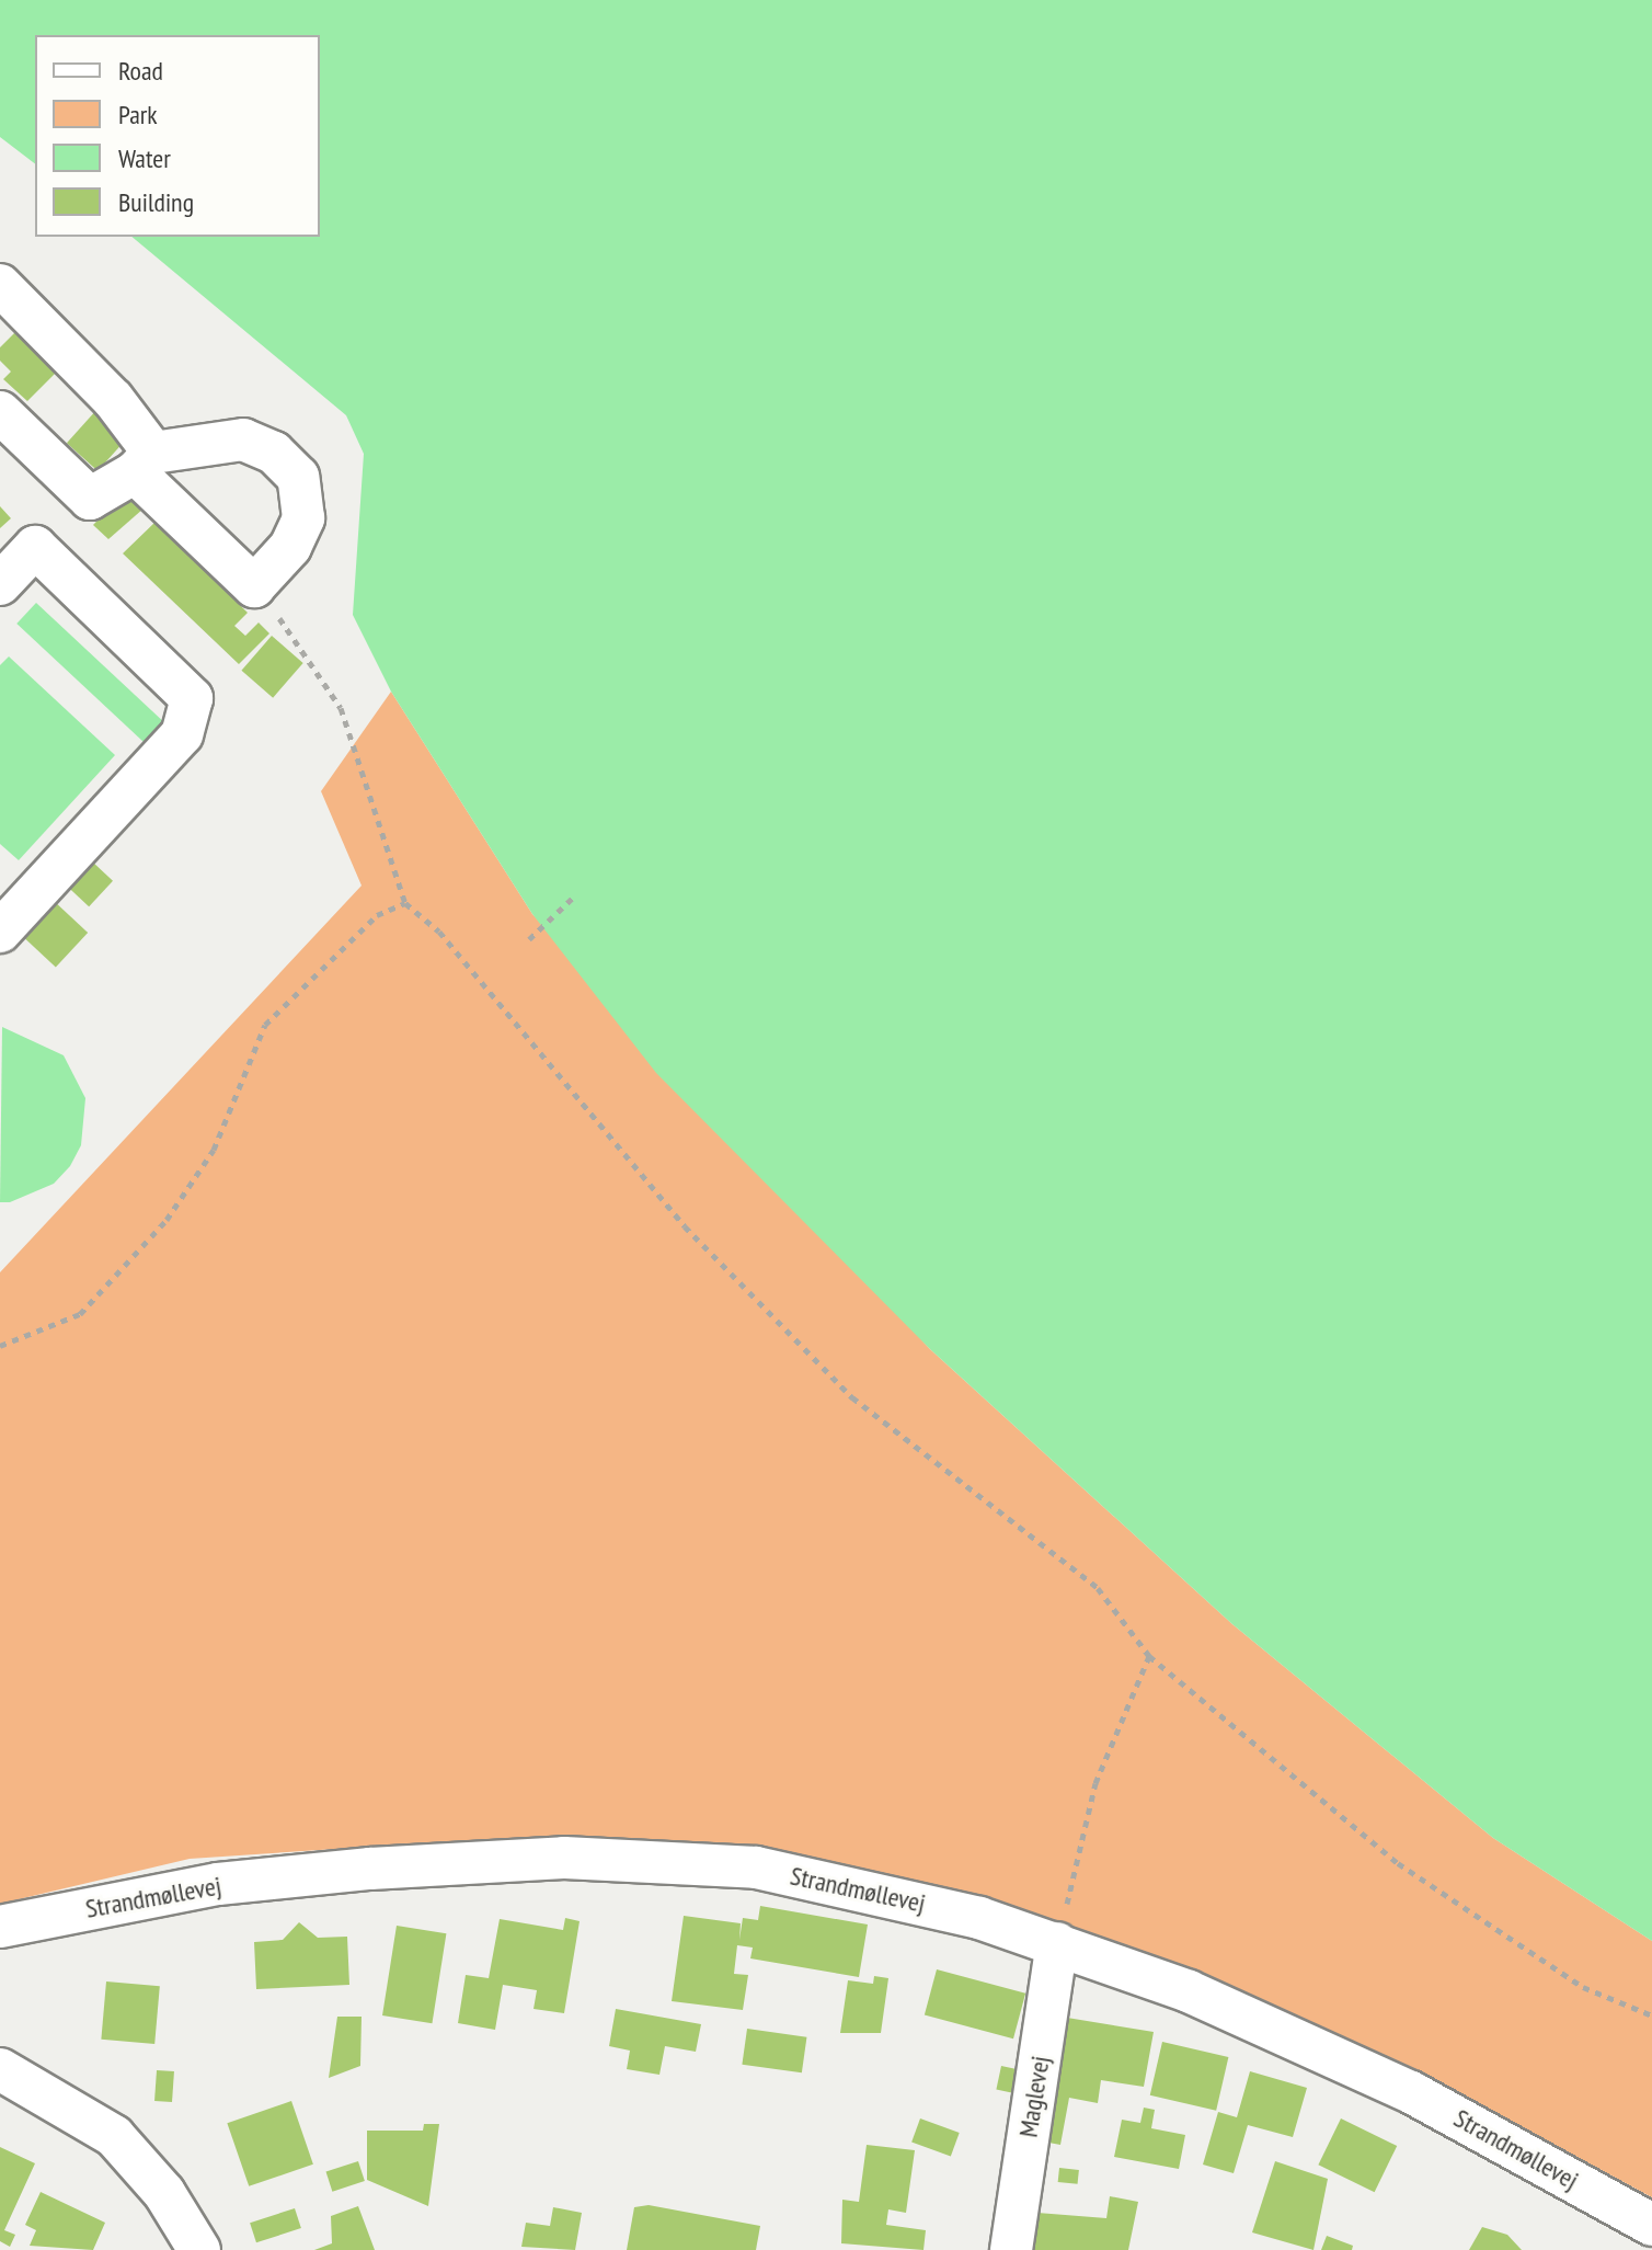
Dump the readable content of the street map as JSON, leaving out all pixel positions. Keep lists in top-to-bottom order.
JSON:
{
  "streets": {
    "street": ["Strandmøllevej", "Maglevej"]
  },
  "crossings": [
    ["Strandmøllevej", "Maglevej"]
  ],
  "legend": [
    "Road",
    "Park",
    "Water",
    "Building"
  ]
}
